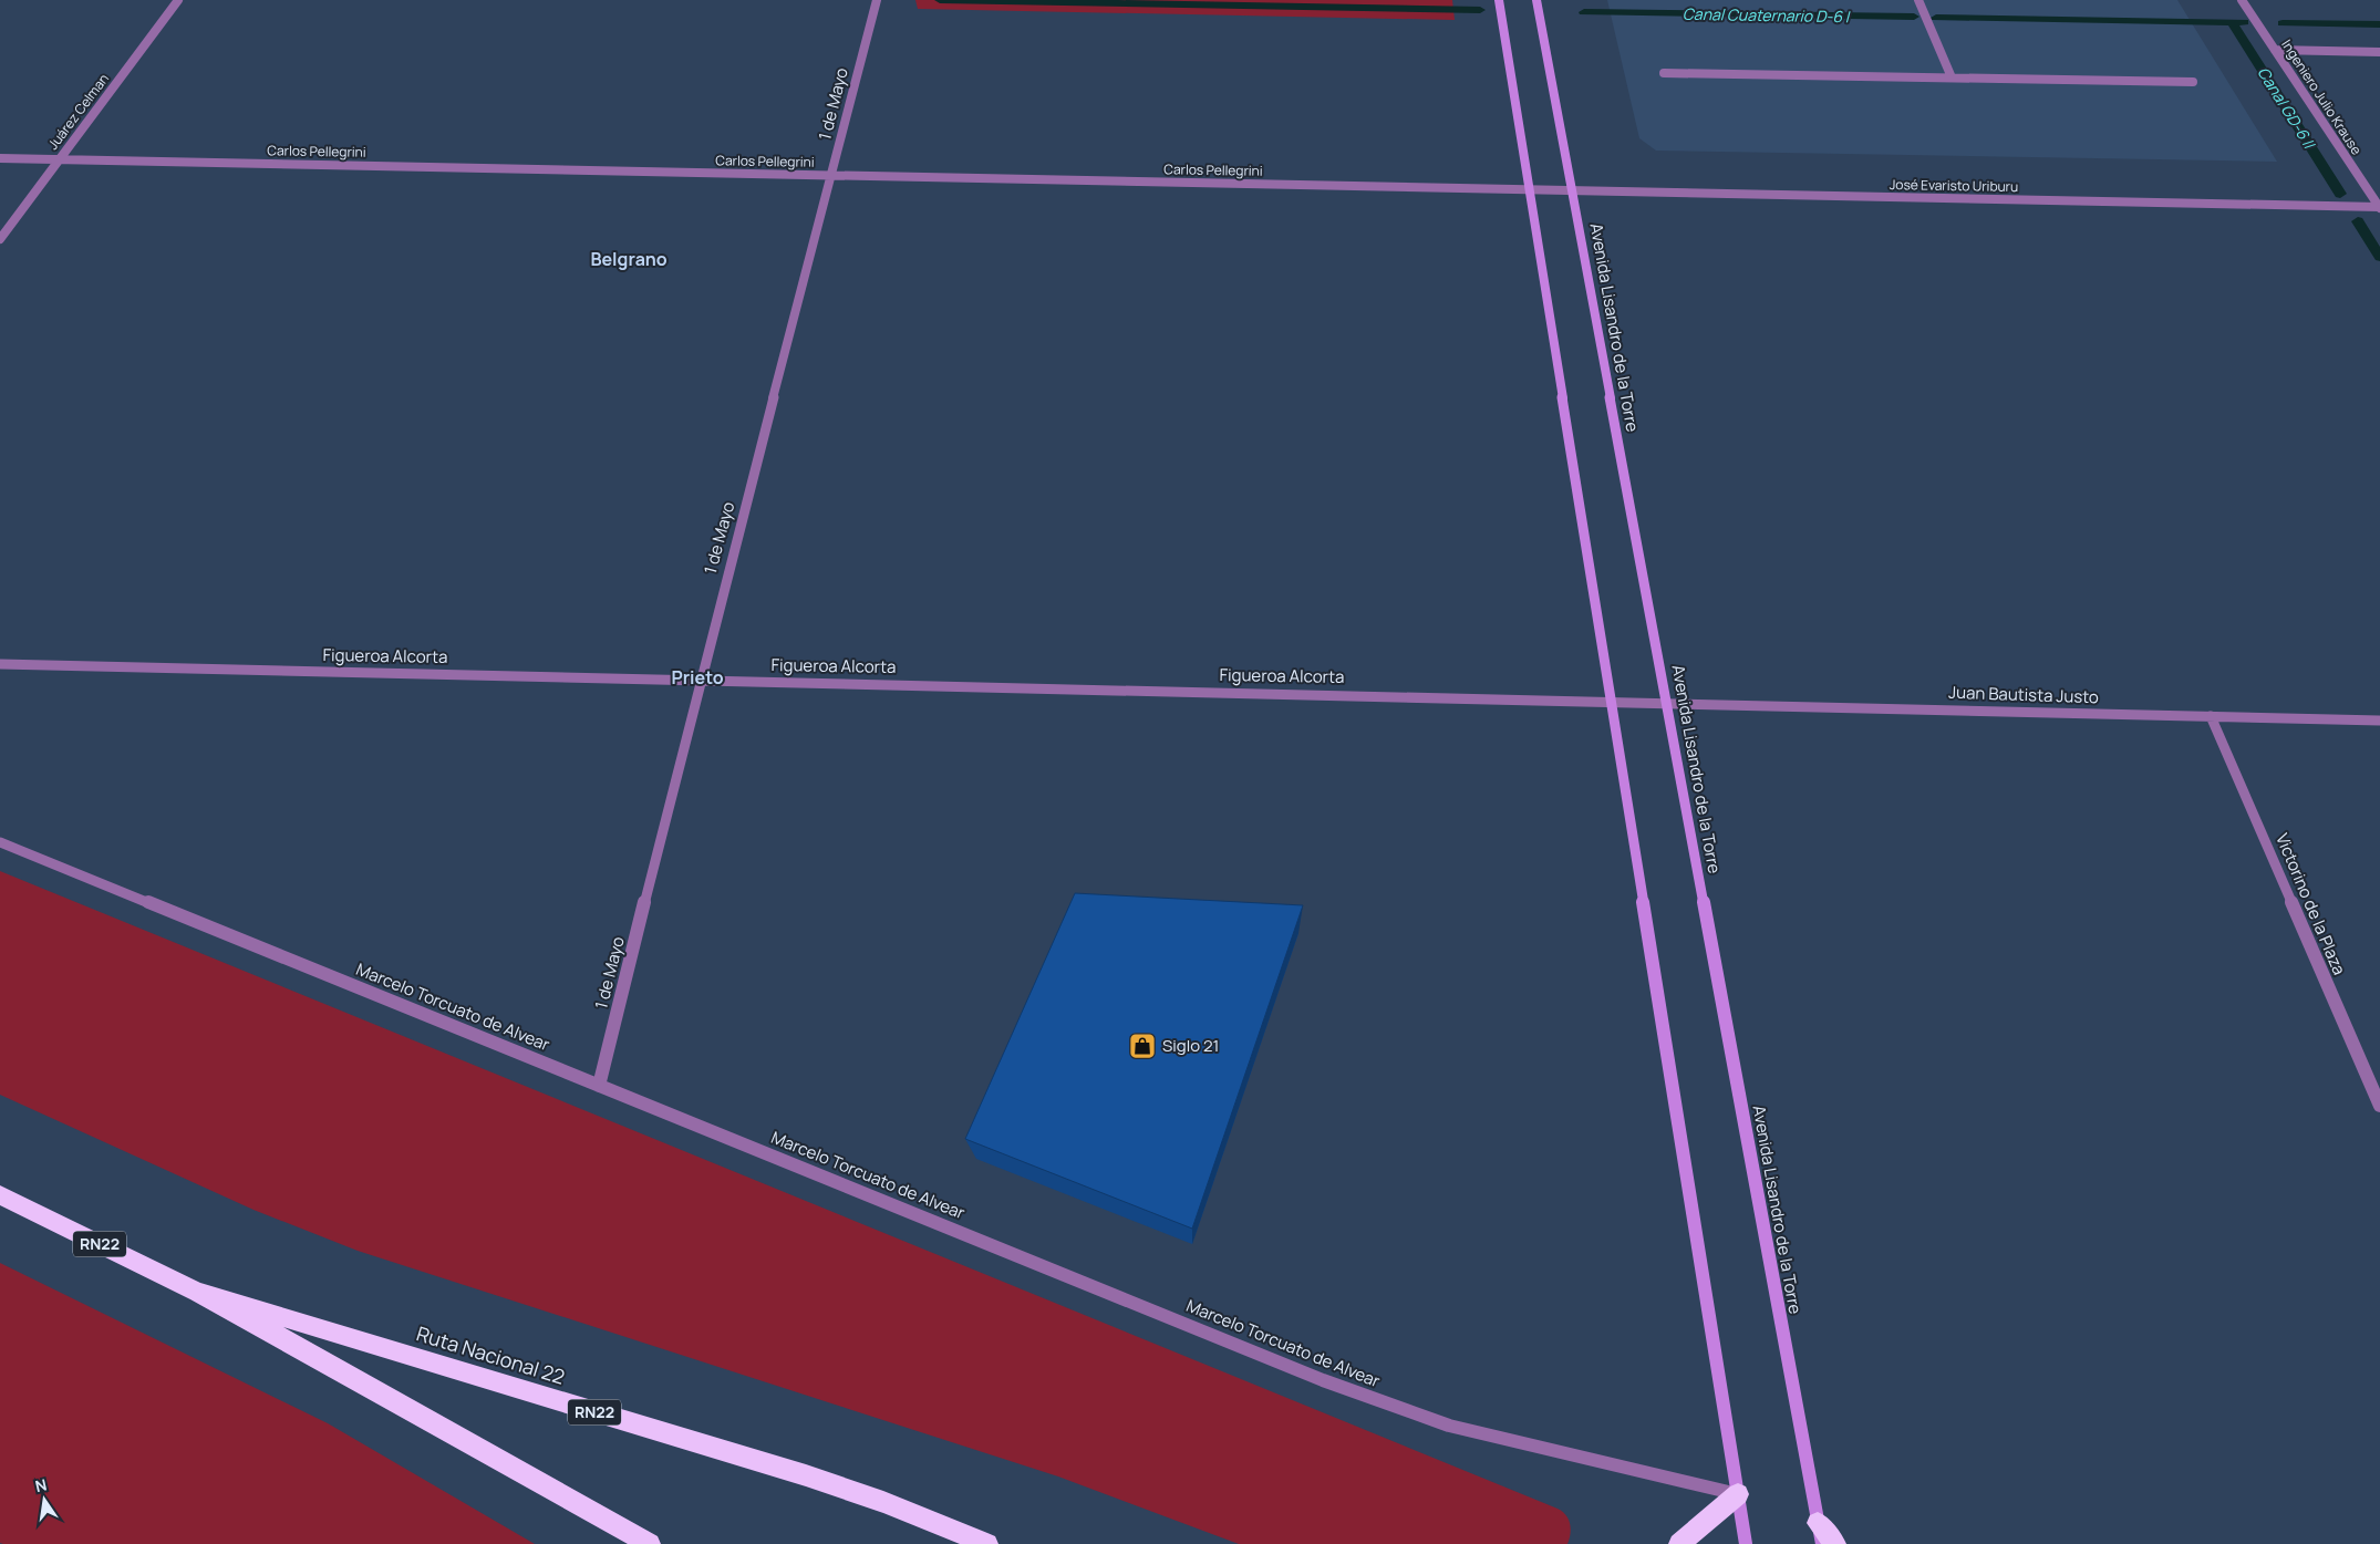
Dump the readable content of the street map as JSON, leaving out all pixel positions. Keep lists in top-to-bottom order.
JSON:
{
  "streets": {
    "highway": ["RN22", "Ruta Nacional 22"],
    "main road": ["Avenida Lisandro de la Torre"],
    "street": [
      "Ingeniero Julio Krause",
      "1 de Mayo",
      "Juárez Celman",
      "Carlos Pellegrini",
      "José Evaristo Uriburu",
      "Figueroa Alcorta",
      "Juan Bautista Justo",
      "Victorino de la Plaza",
      "Marcelo Torcuato de Alvear"
    ]
  },
  "crossings": [
    ["Ingeniero Julio Krause", "José Evaristo Uriburu"],
    ["1 de Mayo", "Carlos Pellegrini"],
    ["1 de Mayo", "Figueroa Alcorta"],
    ["1 de Mayo", "Marcelo Torcuato de Alvear"],
    ["Juárez Celman", "Carlos Pellegrini"],
    ["Carlos Pellegrini", "José Evaristo Uriburu"],
    ["José Evaristo Uriburu", "Avenida Lisandro de la Torre"],
    ["Avenida Lisandro de la Torre", "Figueroa Alcorta"],
    ["Avenida Lisandro de la Torre", "Juan Bautista Justo"],
    ["Figueroa Alcorta", "Juan Bautista Justo"],
    ["Juan Bautista Justo", "Victorino de la Plaza"]
  ],
  "districts": ["Belgrano", "Prieto"],
  "water": ["Canal Cuaternario D-6 I", "Canal GD-6 II"],
  "places": {
    "shop": ["Siglo 21"]
  },
  "north": "top"
}
